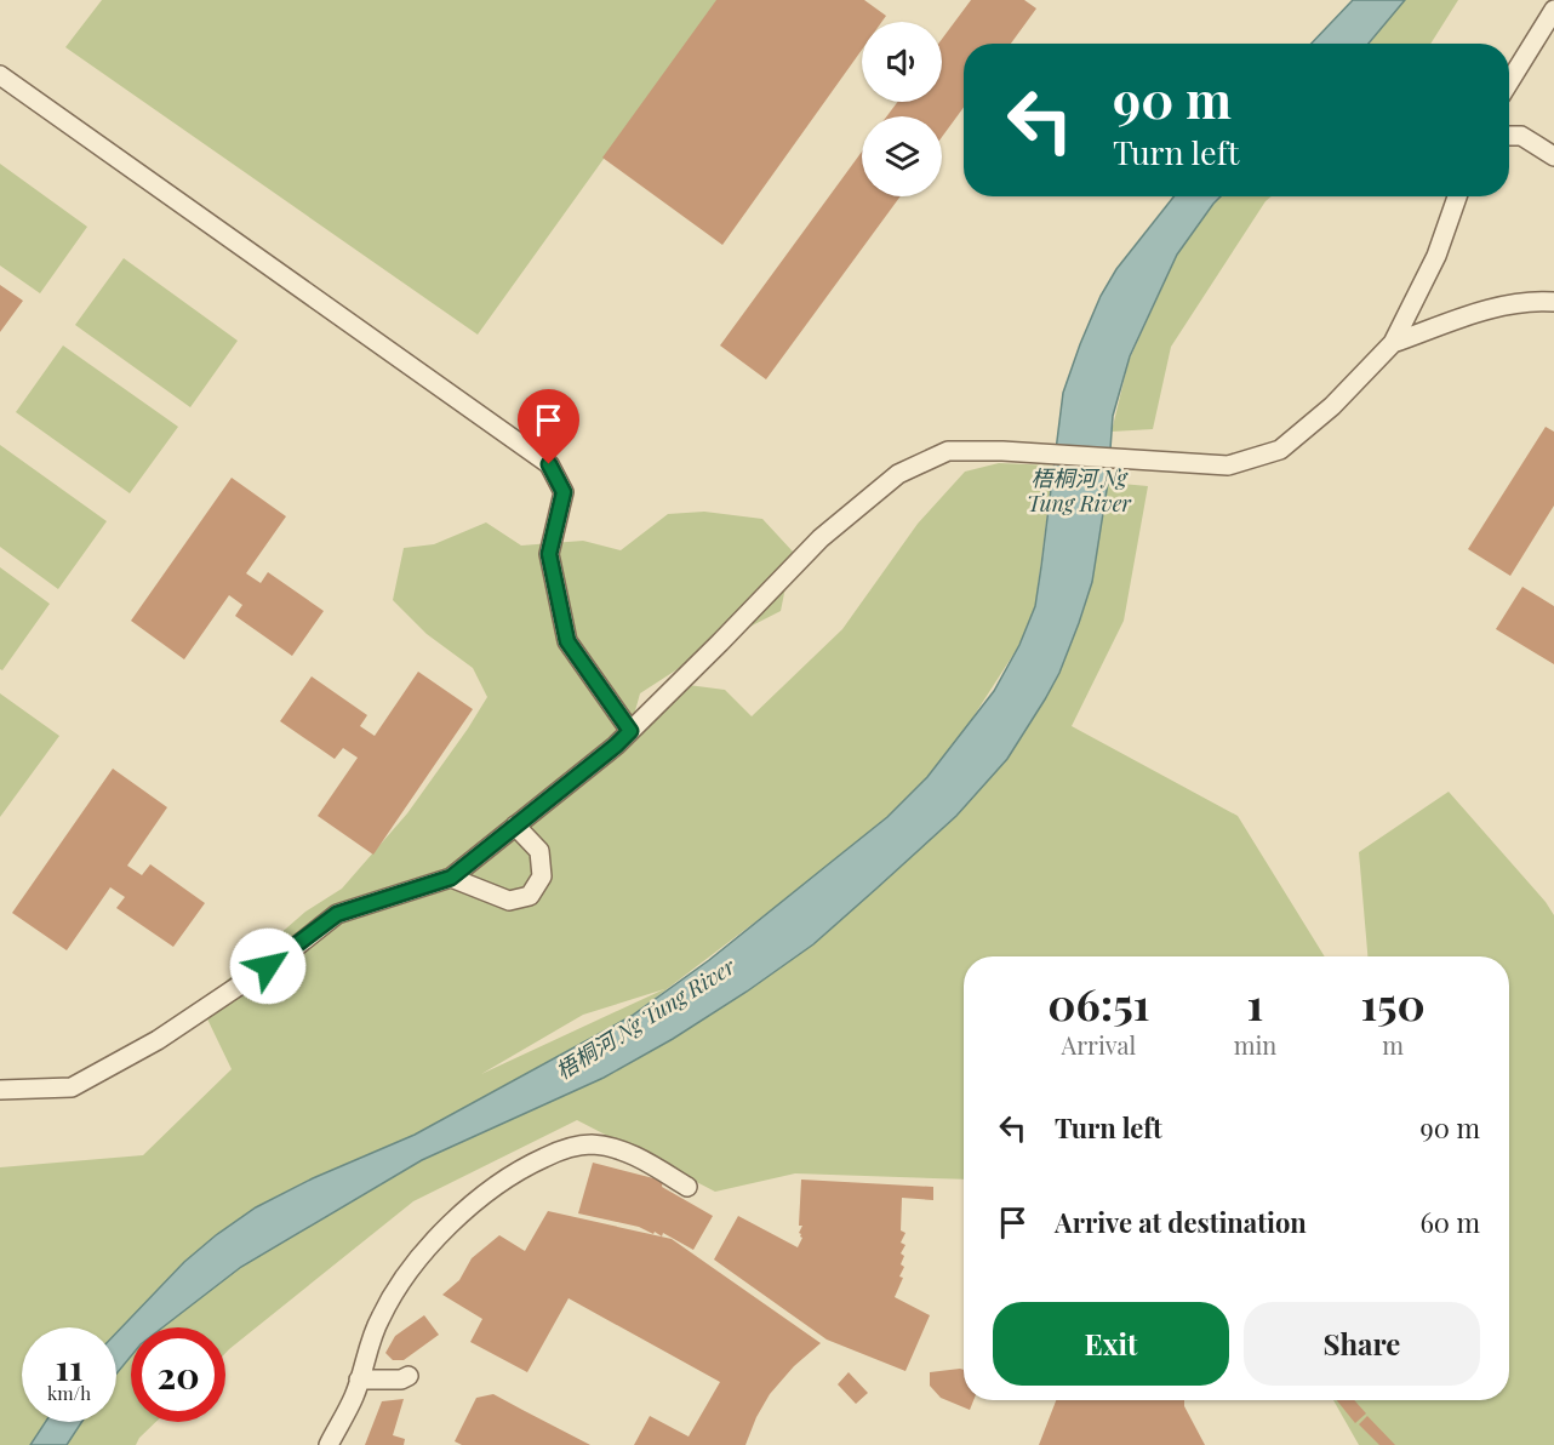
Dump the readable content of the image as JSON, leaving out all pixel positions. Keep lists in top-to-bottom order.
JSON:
{
  "water": ["梧桐河 Ng Tung River"],
  "page": {
    "turn": ["90 m", "Turn left"],
    "eta": [
      "06:51",
      "Arrival",
      "1",
      "min",
      "150",
      "m"
    ],
    "list": [
      {
        "name": "Turn left",
        "value": "90 m"
      },
      {
        "name": "Arrive at destination",
        "value": "60 m"
      }
    ],
    "buttons": ["Exit", "Share"],
    "speed": "11 km/h",
    "limit": "20"
  }
}
